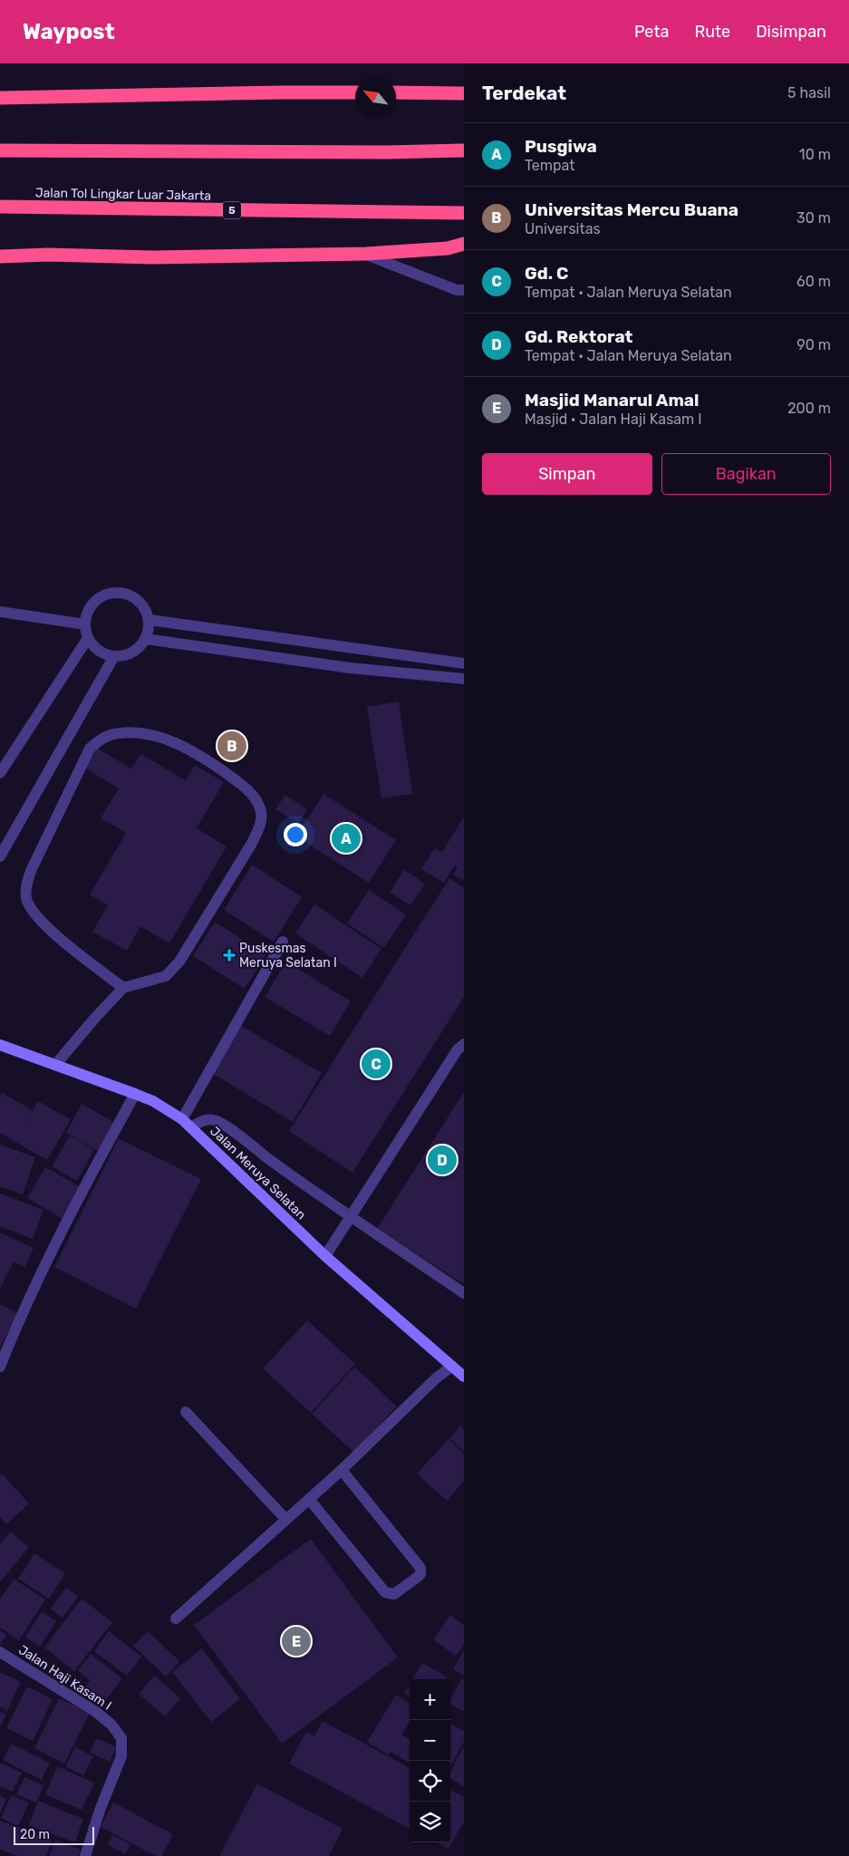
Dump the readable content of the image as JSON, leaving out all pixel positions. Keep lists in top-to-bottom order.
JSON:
{
  "streets": {
    "highway": ["Jalan Tol Lingkar Luar Jakarta", "5"],
    "main road": ["Jalan Meruya Selatan"],
    "street": ["Jalan Haji Kasam I"]
  },
  "places": {
    "health": ["Puskesmas Meruya Selatan I"]
  },
  "scale_bar": "20 m",
  "north": "top left",
  "page": {
    "header": "Waypost",
    "nav": ["Peta", "Rute", "Disimpan"],
    "heading": ["Terdekat", "5 hasil"],
    "list": [
      {
        "mark": "A",
        "name": "Pusgiwa",
        "note": "Tempat",
        "value": "10 m"
      },
      {
        "mark": "B",
        "name": "Universitas Mercu Buana",
        "note": "Universitas",
        "value": "30 m"
      },
      {
        "mark": "C",
        "name": "Gd. C",
        "note": "Tempat · Jalan Meruya Selatan",
        "value": "60 m"
      },
      {
        "mark": "D",
        "name": "Gd. Rektorat",
        "note": "Tempat · Jalan Meruya Selatan",
        "value": "90 m"
      },
      {
        "mark": "E",
        "name": "Masjid Manarul Amal",
        "note": "Masjid · Jalan Haji Kasam I",
        "value": "200 m"
      }
    ],
    "buttons": ["Simpan", "Bagikan"],
    "pins": [
      "B",
      "A",
      "C",
      "D",
      "E"
    ],
    "map_buttons": ["+", "−"],
    "scale": "20 m"
  }
}
